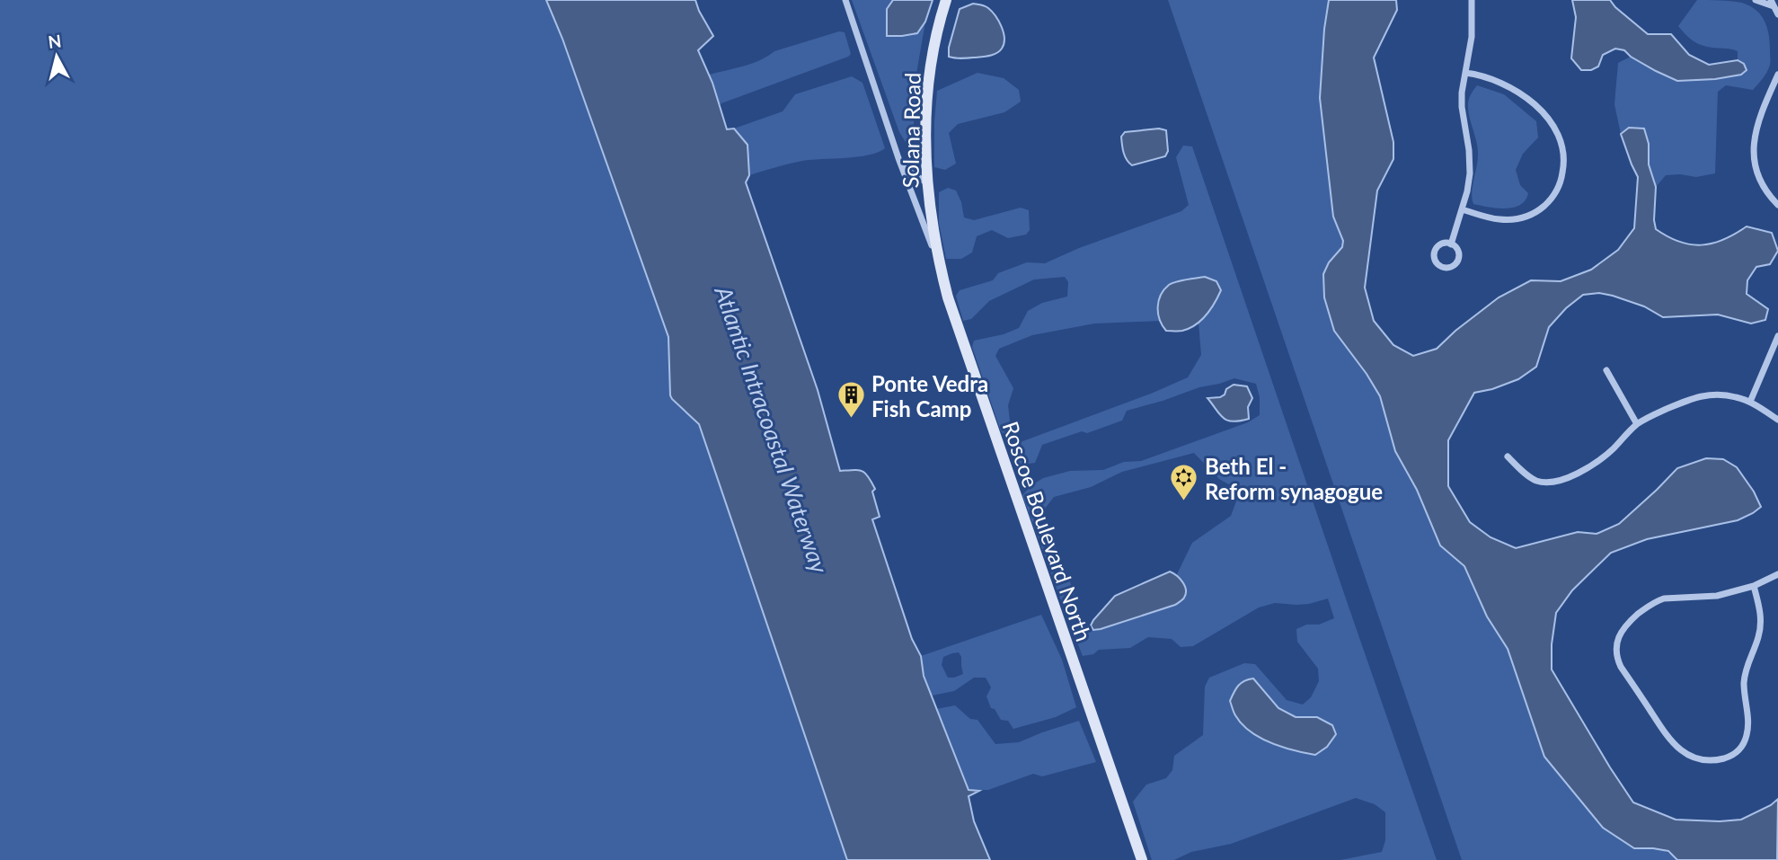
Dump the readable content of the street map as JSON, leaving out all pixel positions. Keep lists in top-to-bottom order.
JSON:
{
  "streets": {
    "street": ["Solana Road", "Roscoe Boulevard North"]
  },
  "crossings": [
    ["Solana Road", "Roscoe Boulevard North"]
  ],
  "water": ["Atlantic Intracoastal Waterway"],
  "places": {
    "building": ["Ponte Vedra Fish Camp"],
    "synagogue": ["Beth El - Reform synagogue"]
  },
  "north": "top"
}
